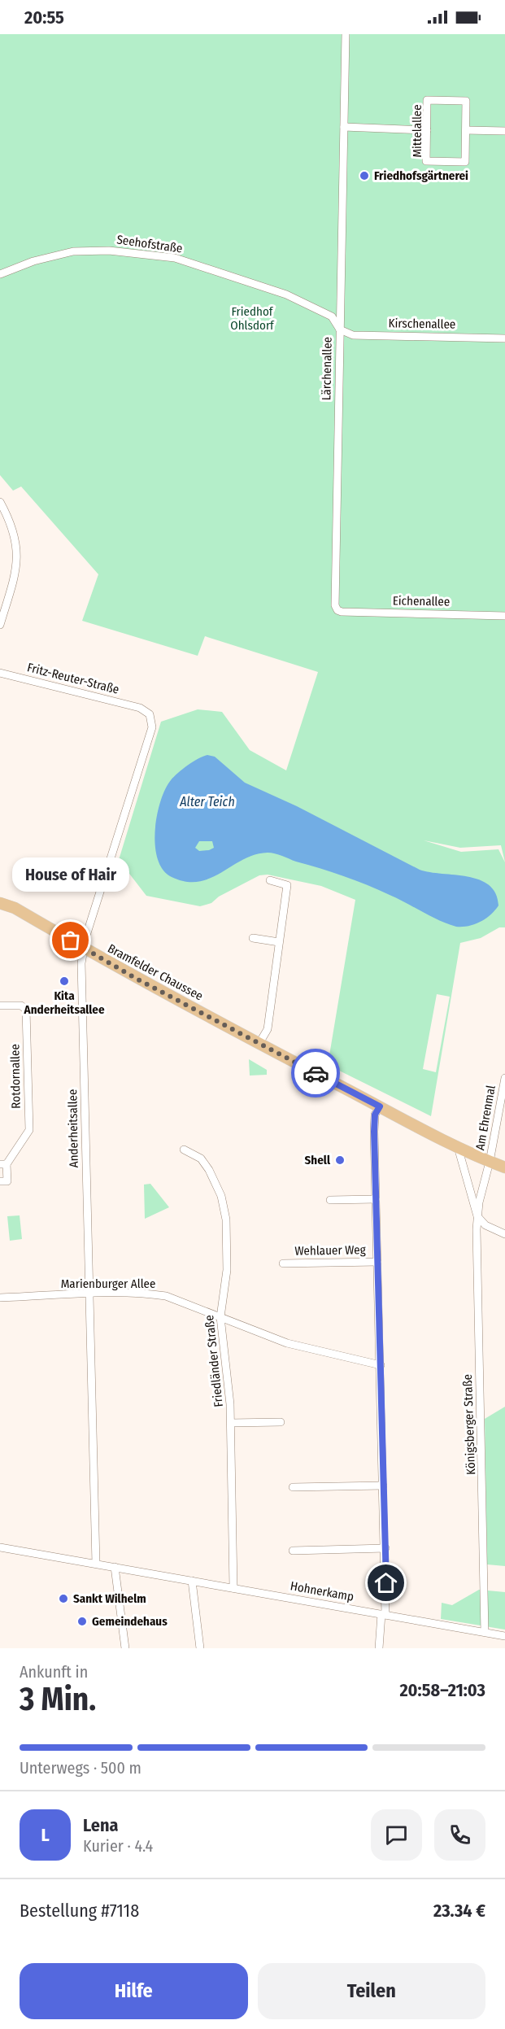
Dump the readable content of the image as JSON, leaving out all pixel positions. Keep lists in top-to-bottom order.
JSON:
{
  "streets": {
    "main road": ["Bramfelder Chaussee"],
    "street": [
      "Mittelallee",
      "Seehofstraße",
      "Kirschenallee",
      "Lärchenallee",
      "Eichenallee",
      "Fritz-Reuter-Straße",
      "Rotdornallee",
      "Am Ehrenmal",
      "Anderheitsallee",
      "Wehlauer Weg",
      "Marienburger Allee",
      "Friedländer Straße",
      "Königsberger Straße",
      "Hohnerkamp"
    ]
  },
  "crossings": [
    ["Seehofstraße", "Kirschenallee"],
    ["Seehofstraße", "Lärchenallee"],
    ["Kirschenallee", "Lärchenallee"],
    ["Lärchenallee", "Eichenallee"],
    ["Fritz-Reuter-Straße", "Anderheitsallee"],
    ["Bramfelder Chaussee", "Am Ehrenmal"],
    ["Bramfelder Chaussee", "Anderheitsallee"],
    ["Bramfelder Chaussee", "Königsberger Straße"],
    ["Am Ehrenmal", "Königsberger Straße"],
    ["Anderheitsallee", "Marienburger Allee"],
    ["Anderheitsallee", "Hohnerkamp"],
    ["Marienburger Allee", "Friedländer Straße"],
    ["Friedländer Straße", "Hohnerkamp"],
    ["Königsberger Straße", "Hohnerkamp"]
  ],
  "water": ["Alter Teich"],
  "parks": ["Friedhof Ohlsdorf"],
  "places": [
    "Friedhofsgärtnerei",
    "House of Hair",
    "Kita Anderheitsallee",
    "Shell",
    "Sankt Wilhelm",
    "Gemeindehaus"
  ],
  "page": {
    "status": "20:55",
    "bubble": "House of Hair",
    "heading": ["3 Min.", "Ankunft in", "20:58–21:03"],
    "panel": [
      "Lena",
      "Kurier · 4.4",
      "Bestellung #7118",
      "23.34 €"
    ],
    "bar": "Unterwegs · 500 m",
    "round": "L",
    "buttons": ["Hilfe", "Teilen"]
  }
}
